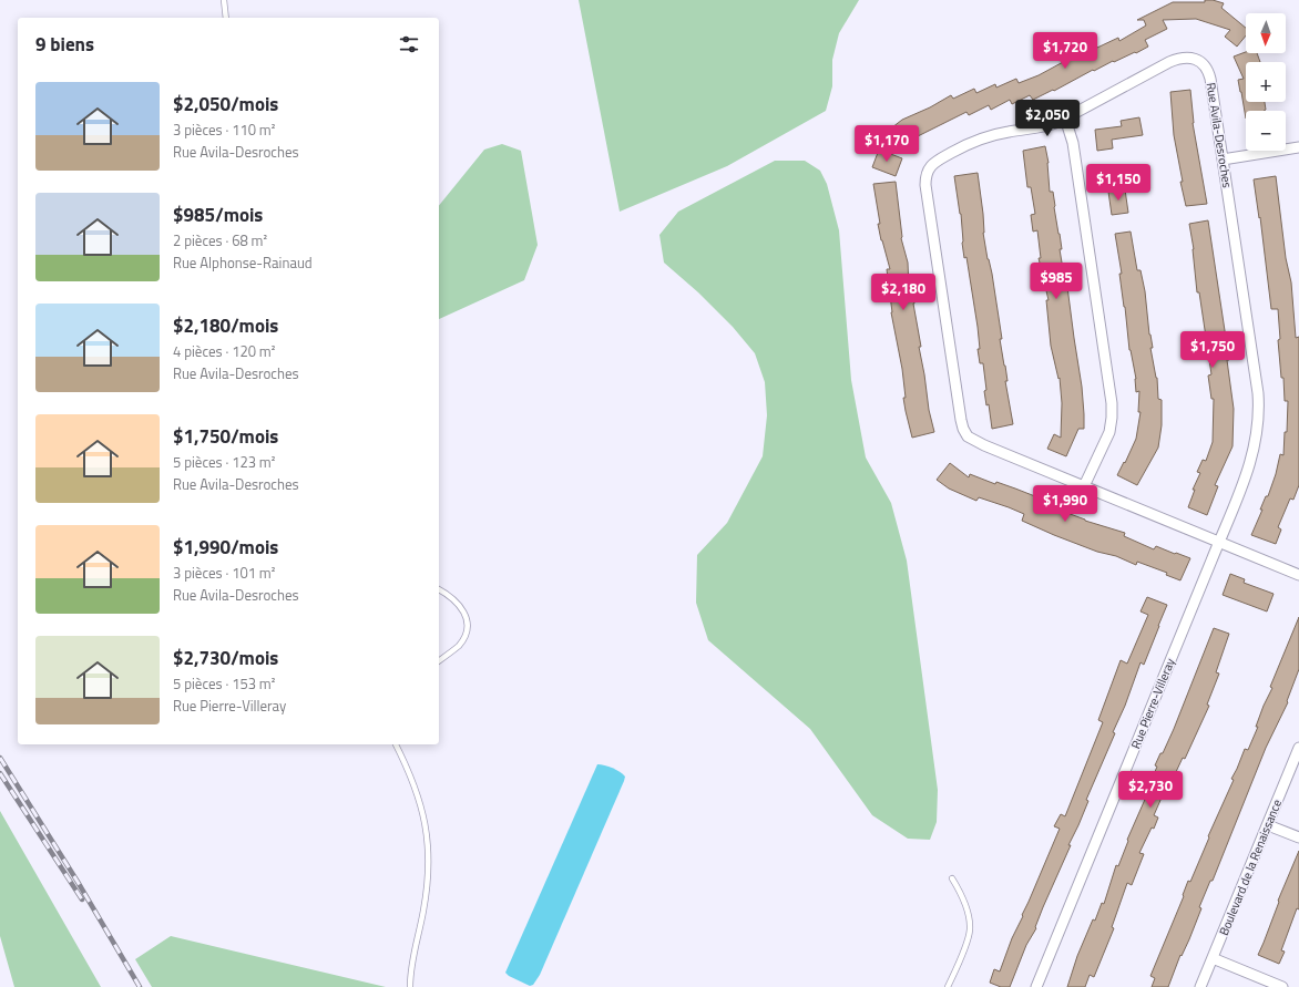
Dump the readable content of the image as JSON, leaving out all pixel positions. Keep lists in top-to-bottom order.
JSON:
{
  "streets": {
    "street": ["Rue Avila-Desroches", "Rue Pierre-Villeray", "Boulevard de la Renaissance"]
  },
  "crossings": [
    ["Rue Avila-Desroches", "Rue Pierre-Villeray"]
  ],
  "north": "bottom",
  "page": {
    "map_buttons": ["+", "−"],
    "heading": "9 biens",
    "price": [
      "$1,720",
      "$2,050",
      "$1,170",
      "$1,150",
      "$985",
      "$2,180",
      "$1,750",
      "$1,990",
      "$2,730"
    ],
    "list": [
      {
        "name": "$2,050/mois",
        "note": "3 pièces · 110 m² · Rue Avila-Desroches"
      },
      {
        "name": "$985/mois",
        "note": "2 pièces · 68 m² · Rue Alphonse-Rainaud"
      },
      {
        "name": "$2,180/mois",
        "note": "4 pièces · 120 m² · Rue Avila-Desroches"
      },
      {
        "name": "$1,750/mois",
        "note": "5 pièces · 123 m² · Rue Avila-Desroches"
      },
      {
        "name": "$1,990/mois",
        "note": "3 pièces · 101 m² · Rue Avila-Desroches"
      },
      {
        "name": "$2,730/mois",
        "note": "5 pièces · 153 m² · Rue Pierre-Villeray"
      }
    ]
  }
}
